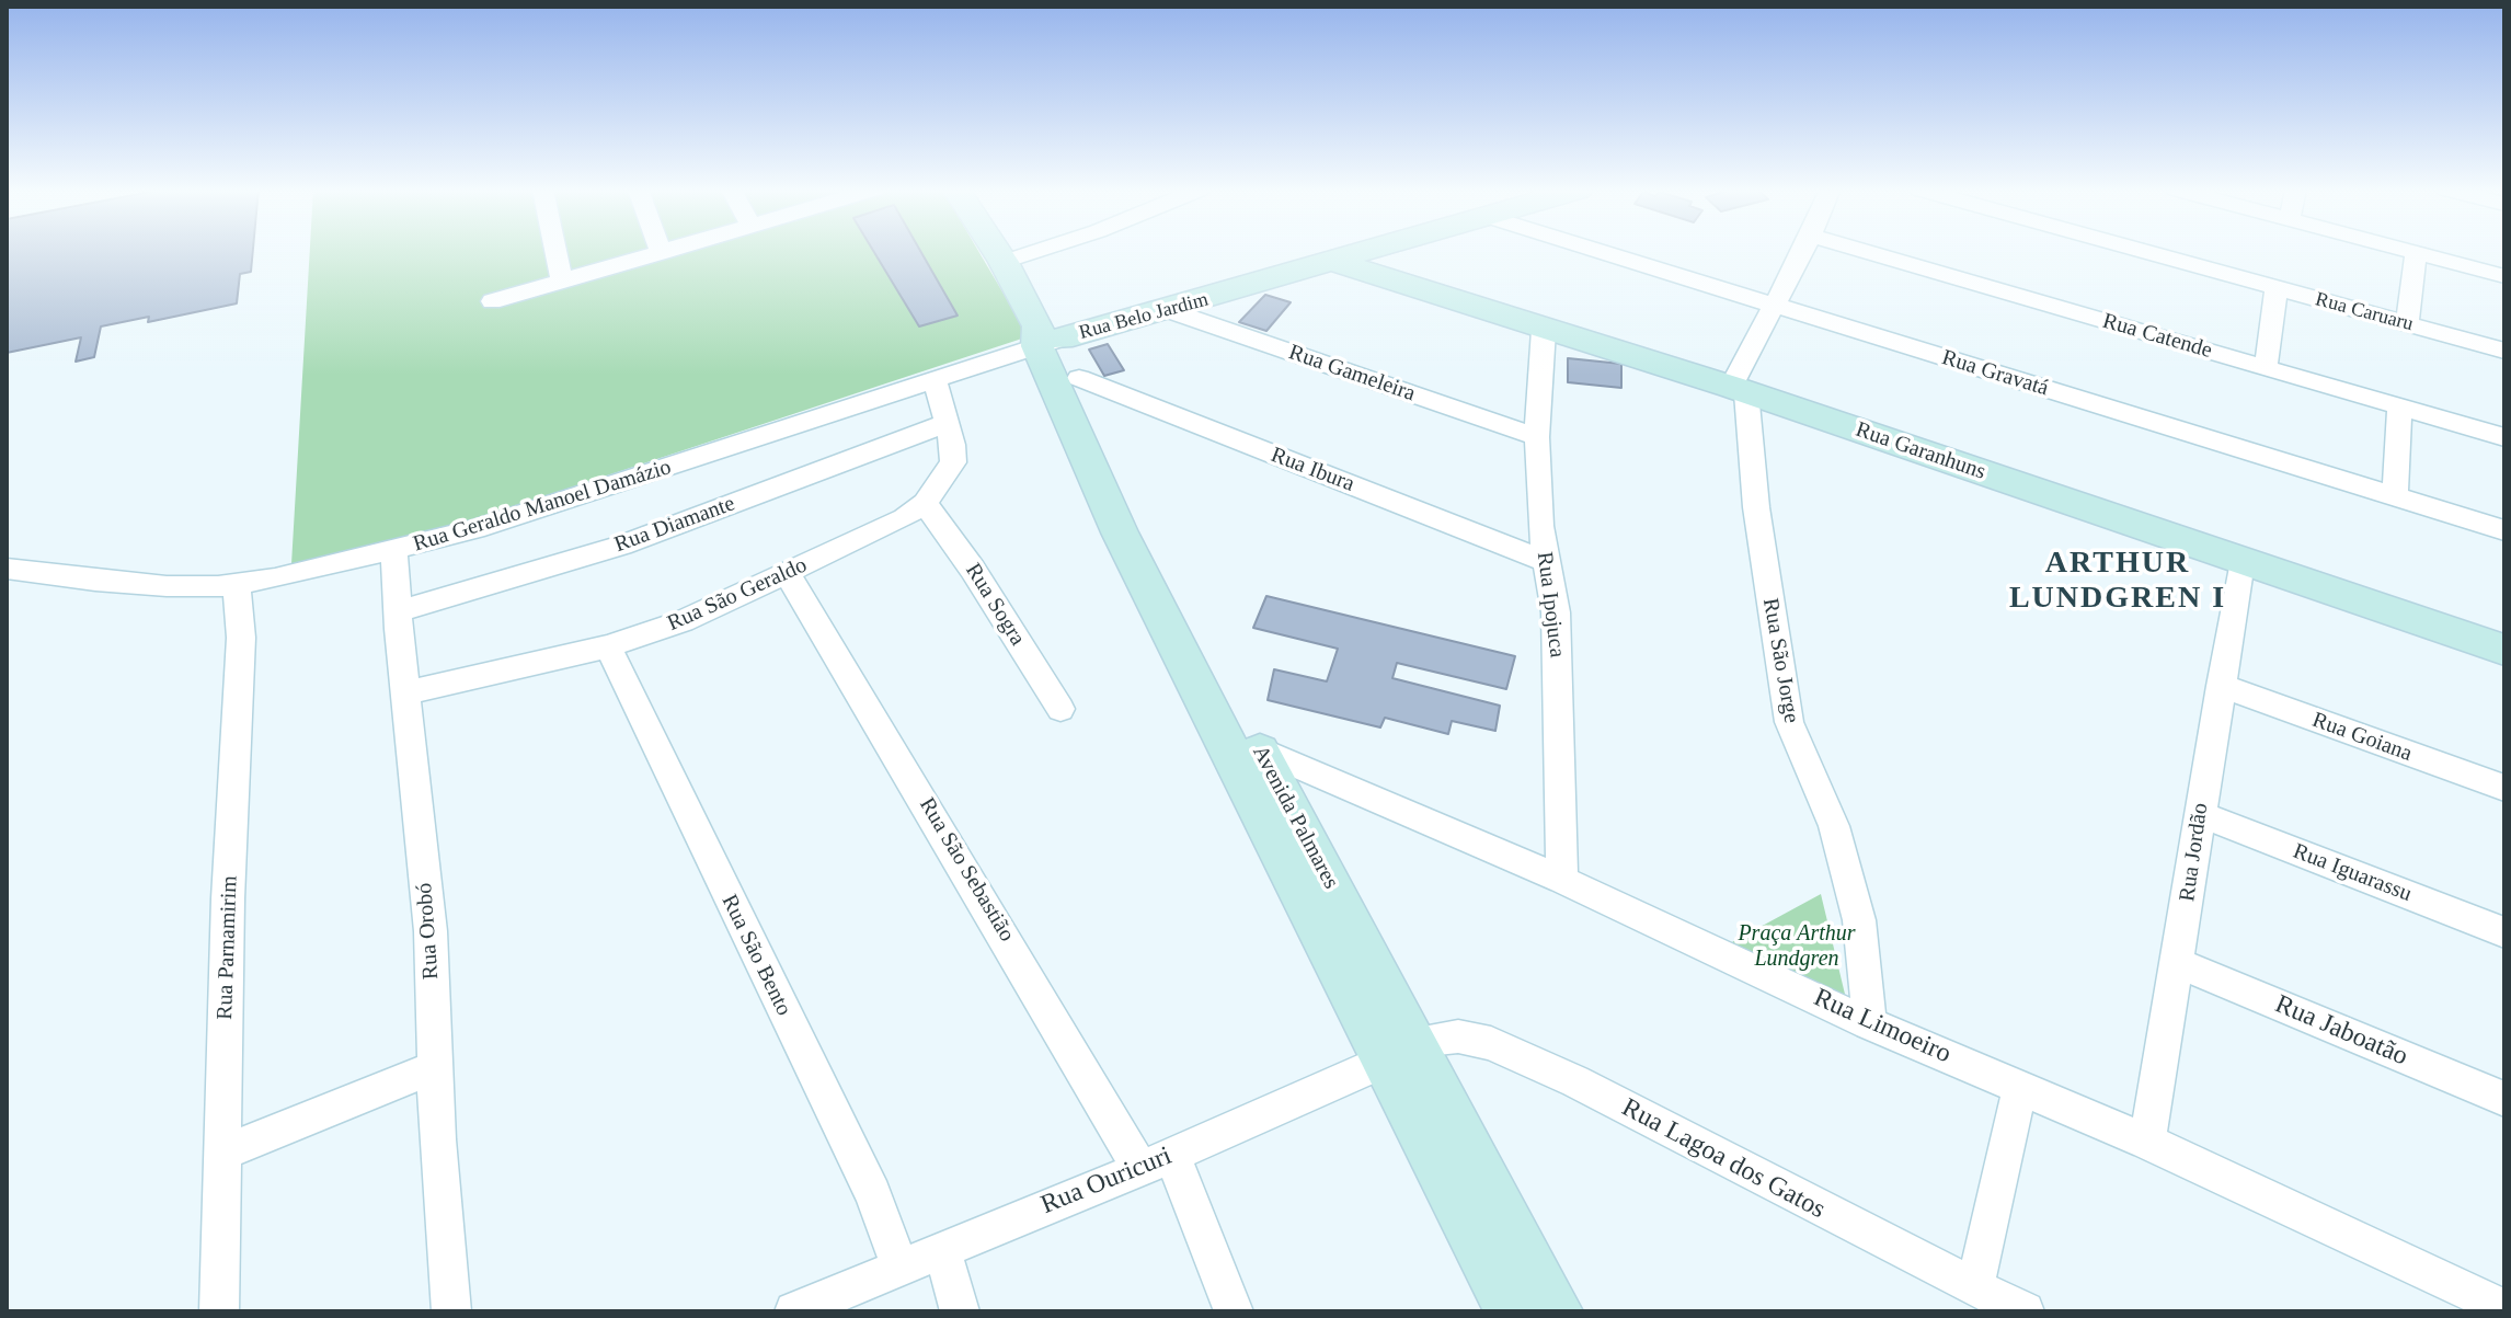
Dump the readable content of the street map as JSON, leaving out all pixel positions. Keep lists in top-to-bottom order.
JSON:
{
  "streets": {
    "main road": ["Rua Belo Jardim", "Rua Garanhuns", "Avenida Palmares"],
    "street": [
      "Rua Caruaru",
      "Rua Catende",
      "Rua Gameleira",
      "Rua Gravatá",
      "Rua Ibura",
      "Rua Geraldo Manoel Damázio",
      "Rua Diamante",
      "Rua São Geraldo",
      "Rua Sogra",
      "Rua Ipojuca",
      "Rua São Jorge",
      "Rua Goiana",
      "Rua Jordão",
      "Rua São Sebastião",
      "Rua Iguarassu",
      "Rua Orobó",
      "Rua Parnamirim",
      "Rua São Bento",
      "Rua Limoeiro",
      "Rua Jaboatão",
      "Rua Lagoa dos Gatos",
      "Rua Ouricuri"
    ]
  },
  "crossings": [
    ["Rua Belo Jardim", "Rua Gameleira"],
    ["Rua Belo Jardim", "Rua Garanhuns"],
    ["Rua Belo Jardim", "Rua Geraldo Manoel Damázio"],
    ["Rua Belo Jardim", "Avenida Palmares"],
    ["Rua Gameleira", "Rua Ipojuca"],
    ["Rua Garanhuns", "Rua Ipojuca"],
    ["Rua Garanhuns", "Rua São Jorge"],
    ["Rua Garanhuns", "Rua Jordão"],
    ["Rua Ibura", "Rua Ipojuca"],
    ["Rua Ibura", "Avenida Palmares"],
    ["Rua Geraldo Manoel Damázio", "Rua São Geraldo"],
    ["Rua Geraldo Manoel Damázio", "Avenida Palmares"],
    ["Rua Geraldo Manoel Damázio", "Rua Orobó"],
    ["Rua Geraldo Manoel Damázio", "Rua Parnamirim"],
    ["Rua Diamante", "Rua São Geraldo"],
    ["Rua Diamante", "Rua Orobó"],
    ["Rua São Geraldo", "Rua Sogra"],
    ["Rua São Geraldo", "Rua São Sebastião"],
    ["Rua São Geraldo", "Rua Orobó"],
    ["Rua São Geraldo", "Rua São Bento"],
    ["Rua Ipojuca", "Rua Limoeiro"],
    ["Rua São Jorge", "Rua Limoeiro"],
    ["Rua Goiana", "Rua Jordão"],
    ["Avenida Palmares", "Rua Limoeiro"],
    ["Avenida Palmares", "Rua Lagoa dos Gatos"],
    ["Avenida Palmares", "Rua Ouricuri"],
    ["Rua Jordão", "Rua Iguarassu"],
    ["Rua Jordão", "Rua Limoeiro"],
    ["Rua Jordão", "Rua Jaboatão"],
    ["Rua São Sebastião", "Rua Ouricuri"],
    ["Rua São Bento", "Rua Ouricuri"],
    ["Rua Lagoa dos Gatos", "Rua Ouricuri"]
  ],
  "districts": ["ARTHUR LUNDGREN I"],
  "parks": ["Praça Arthur Lundgren"]
}
